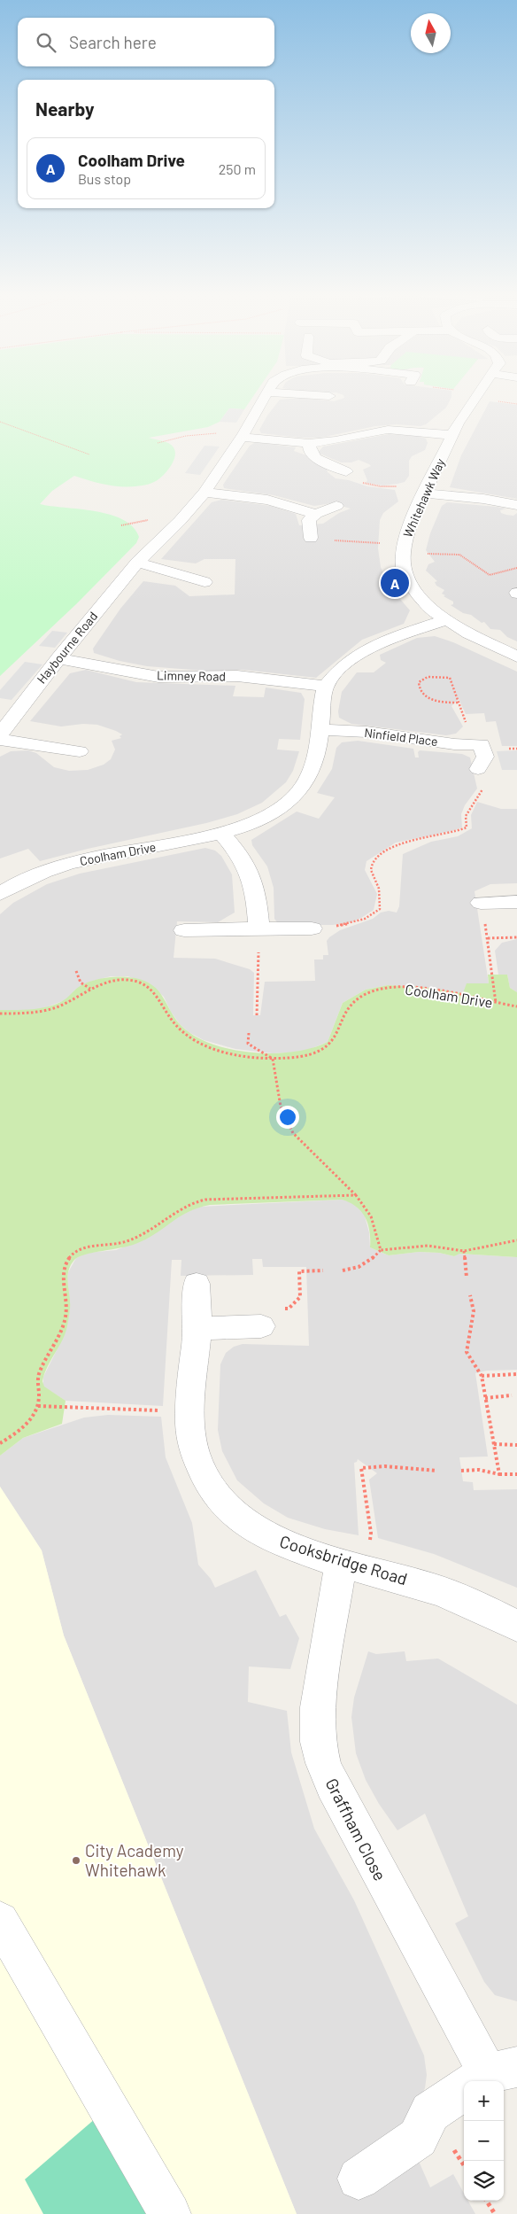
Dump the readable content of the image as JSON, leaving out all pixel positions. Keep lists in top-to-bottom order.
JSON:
{
  "streets": {
    "street": [
      "Whitehawk Way",
      "Haybourne Road",
      "Limney Road",
      "Ninfield Place",
      "Coolham Drive",
      "Cooksbridge Road",
      "Graffham Close"
    ]
  },
  "crossings": [
    ["Haybourne Road", "Limney Road"],
    ["Limney Road", "Coolham Drive"],
    ["Ninfield Place", "Coolham Drive"],
    ["Cooksbridge Road", "Graffham Close"]
  ],
  "places": ["City Academy Whitehawk"],
  "north": "top",
  "page": {
    "search": "Search here",
    "heading": "Nearby",
    "list": [
      {
        "mark": "A",
        "name": "Coolham Drive",
        "note": "Bus stop",
        "value": "250 m"
      }
    ],
    "pins": "A",
    "map_buttons": ["+", "−"]
  }
}
